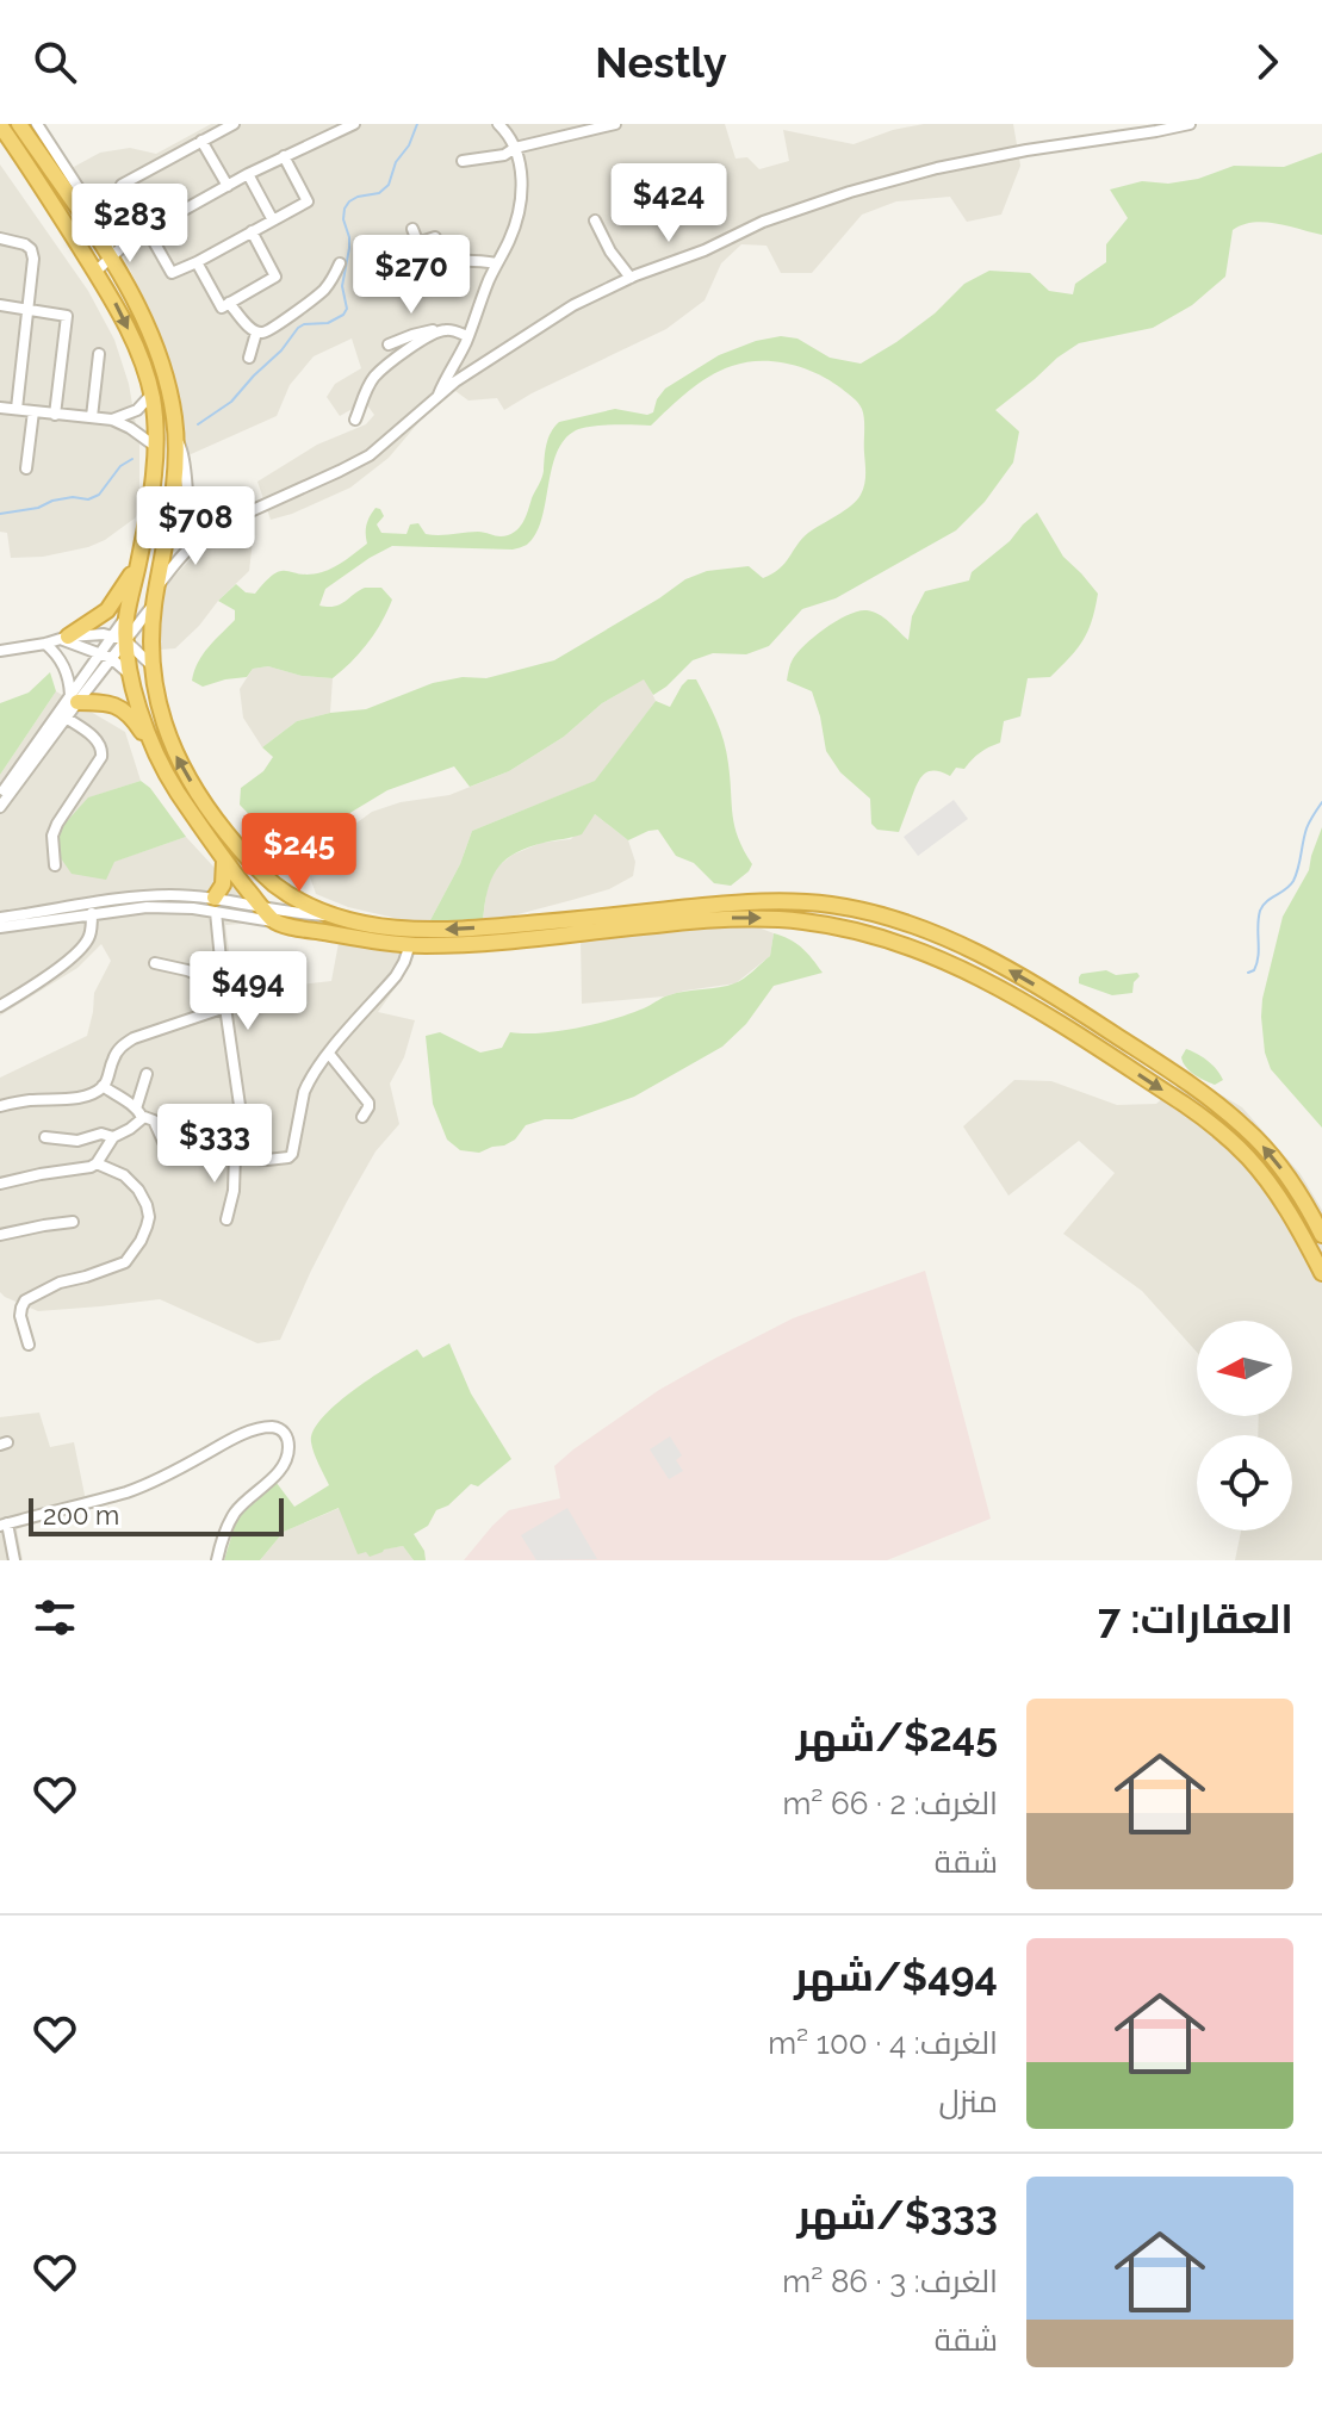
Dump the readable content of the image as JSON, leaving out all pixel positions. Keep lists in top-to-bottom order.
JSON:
{
  "scale_bar": "200 m",
  "north": "left",
  "page": {
    "header": "Nestly",
    "price": [
      "$424",
      "$283",
      "$270",
      "$708",
      "$245",
      "$494",
      "$333"
    ],
    "scale": "200 m",
    "heading": "العقارات: 7",
    "list": [
      {
        "name": "$245/شهر",
        "note": "الغرف: 2 · 66 m² · شقة"
      },
      {
        "name": "$494/شهر",
        "note": "الغرف: 4 · 100 m² · منزل"
      },
      {
        "name": "$333/شهر",
        "note": "الغرف: 3 · 86 m² · شقة"
      }
    ]
  }
}
